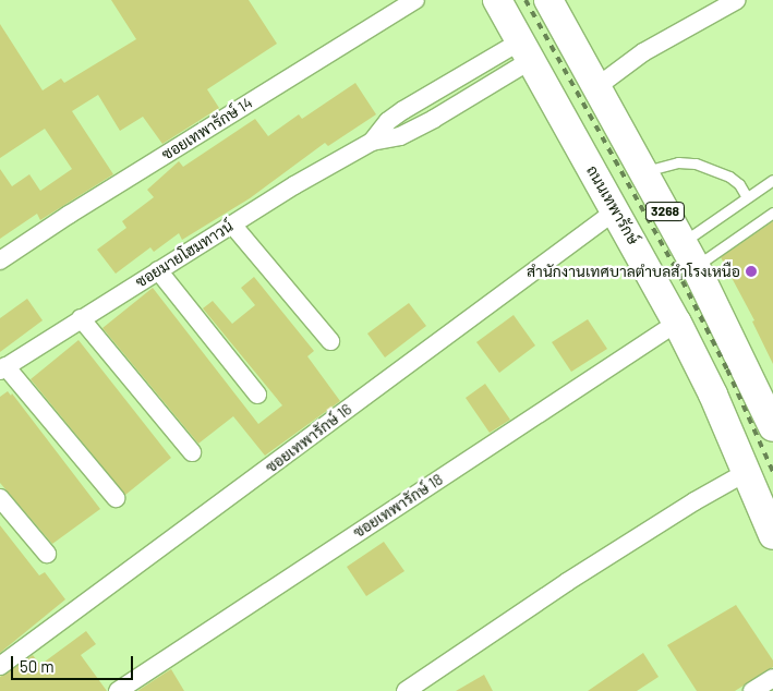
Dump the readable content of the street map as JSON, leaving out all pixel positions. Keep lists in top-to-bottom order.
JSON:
{
  "streets": {
    "main road": ["ถนนเทพารักษ์", "3268"],
    "street": [
      "ซอยเทพารักษ์ 14",
      "ซอยมายโฮมทาวน์",
      "ซอยเทพารักษ์ 16",
      "ซอยเทพารักษ์ 18"
    ]
  },
  "crossings": [
    ["ถนนเทพารักษ์", "ซอยมายโฮมทาวน์"],
    ["ถนนเทพารักษ์", "ซอยเทพารักษ์ 16"],
    ["ถนนเทพารักษ์", "ซอยเทพารักษ์ 18"]
  ],
  "places": ["สำนักงานเทศบาลตำบลสำโรงเหนือ"],
  "scale_bar": "50 m"
}
